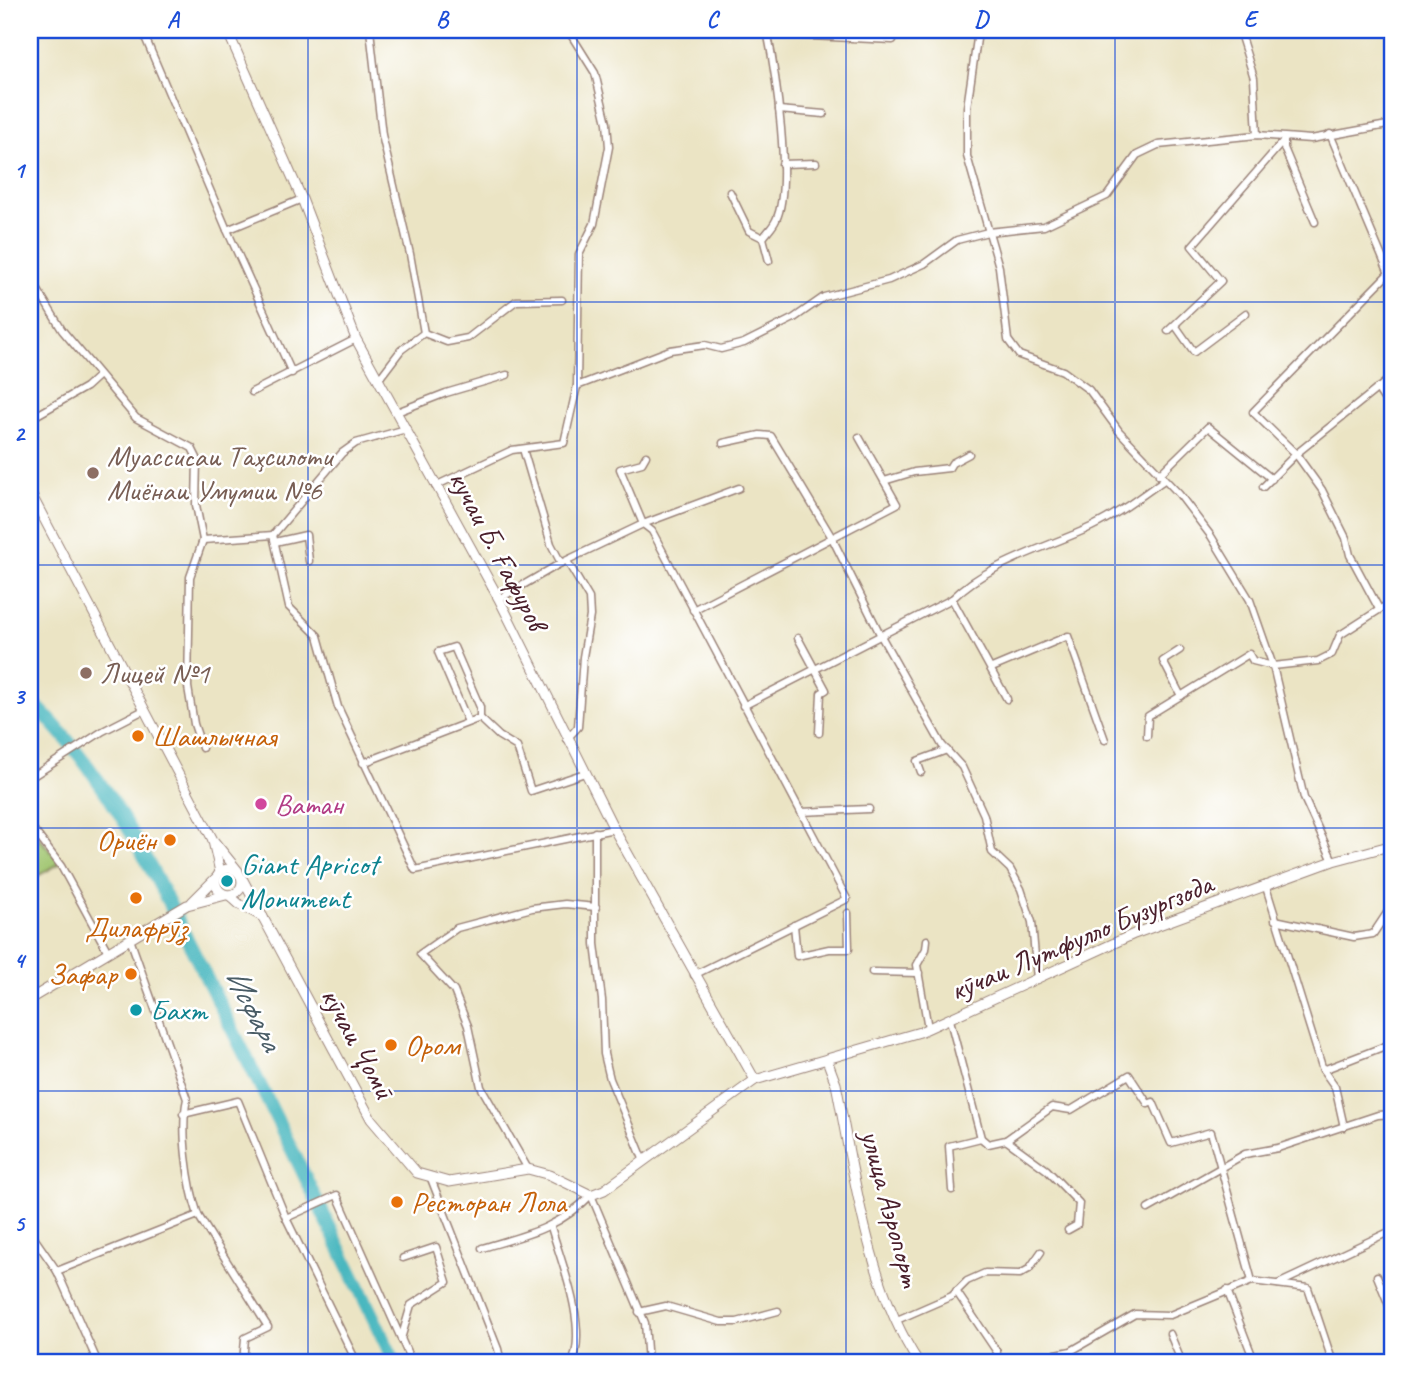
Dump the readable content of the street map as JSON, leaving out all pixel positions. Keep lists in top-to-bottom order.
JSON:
{
  "streets": {
    "main road": [
      "кучаи Б. Ғафуров",
      "кӯчаи Лутфулло Бузургзода",
      "кӯчаи Ҷомӣ",
      "улица Аэропорт"
    ]
  },
  "crossings": [
    ["кучаи Б. Ғафуров", "кӯчаи Лутфулло Бузургзода"],
    ["кӯчаи Лутфулло Бузургзода", "улица Аэропорт"]
  ],
  "water": ["Исфара"],
  "places": [
    "Муассисаи Таҳсилоти Миёнаи Умумии №6",
    "Лицей №1",
    "Шашлычная",
    "Ватан",
    "Ориён",
    "Giant Apricot Monument",
    "Дилафрӯз",
    "Зафар",
    "Бахт",
    "Ором",
    "Ресторан Лола"
  ],
  "grid": {
    "columns": [
      "A",
      "B",
      "C",
      "D",
      "E"
    ],
    "rows": [
      "1",
      "2",
      "3",
      "4",
      "5"
    ]
  }
}
